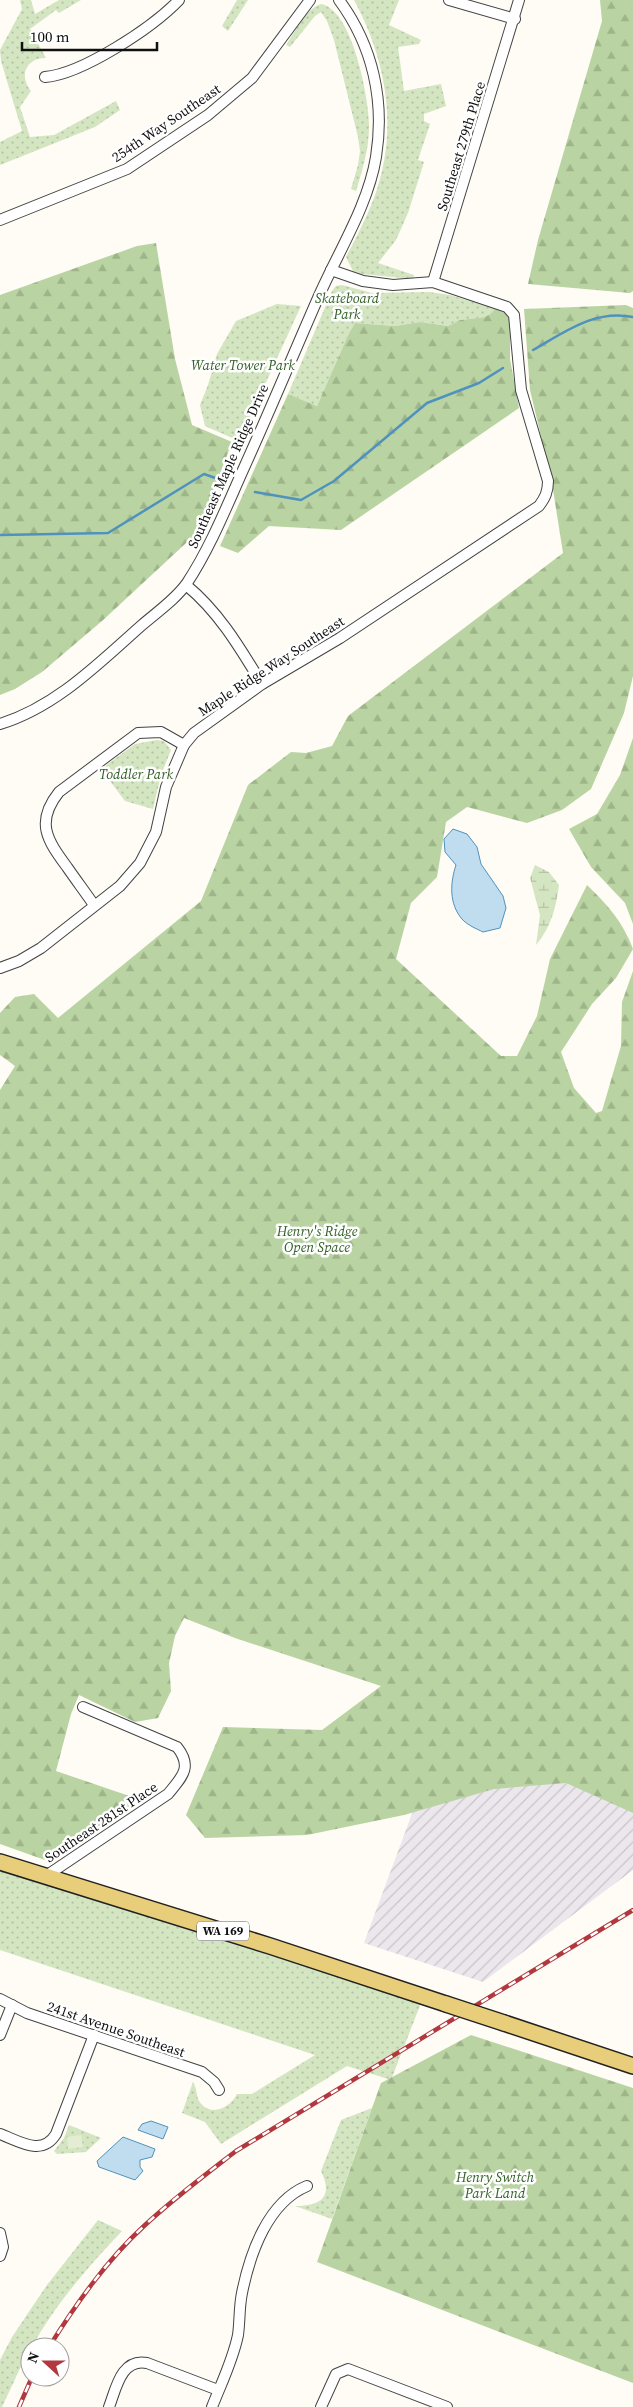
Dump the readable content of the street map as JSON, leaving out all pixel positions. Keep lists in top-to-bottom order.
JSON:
{
  "streets": {
    "main road": ["WA 169"],
    "street": [
      "254th Way Southeast",
      "Southeast 279th Place",
      "Southeast Maple Ridge Drive",
      "Maple Ridge Way Southeast",
      "Southeast 281st Place",
      "241st Avenue Southeast"
    ]
  },
  "crossings": [
    ["Southeast 279th Place", "Maple Ridge Way Southeast"],
    ["Southeast 281st Place", "WA 169"]
  ],
  "parks": [
    "Skateboard Park",
    "Water Tower Park",
    "Toddler Park",
    "Henry's Ridge Open Space",
    "Henry Switch Park Land"
  ],
  "scale_bar": "100 m",
  "north": "left"
}
